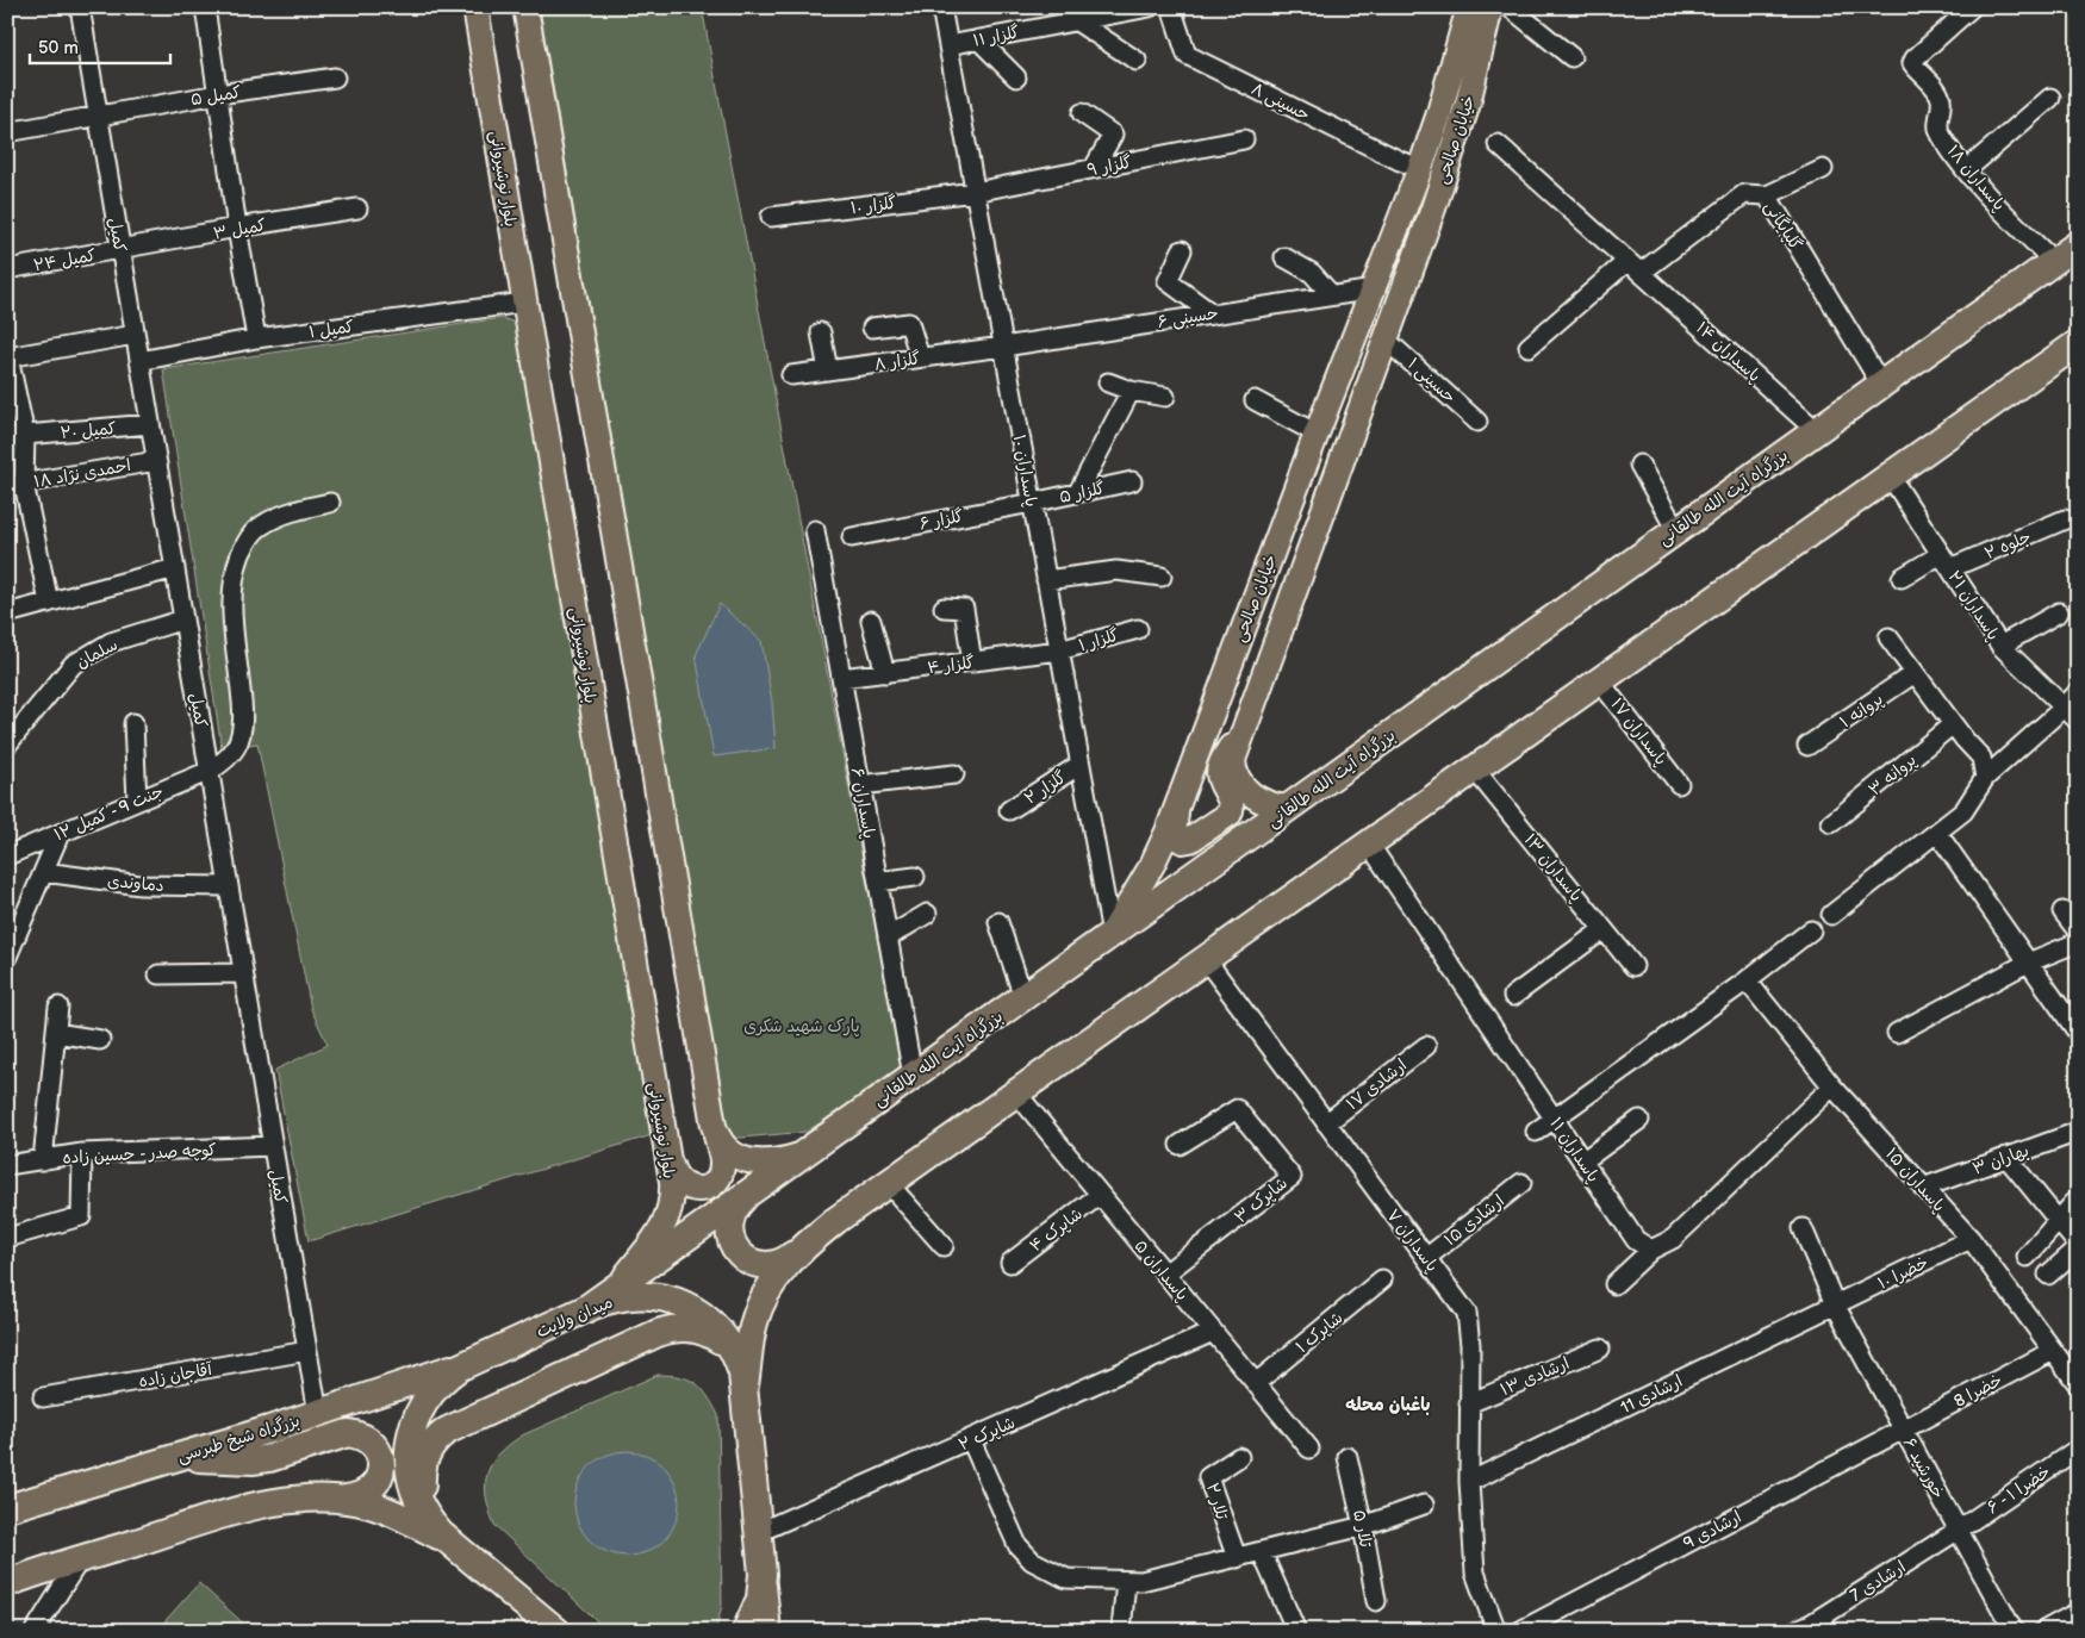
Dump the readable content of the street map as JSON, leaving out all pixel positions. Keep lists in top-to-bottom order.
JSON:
{
  "streets": {
    "highway": ["بزرگراه آیت الله طالقانی", "میدان ولایت", "بزرگراه شیخ طبرسی"],
    "main road": ["خيابان صالحی", "بلوار نوشیروانی", "خیابان صالحی"],
    "street": [
      "گلزار ١١",
      "کمیل ۵",
      "حسینی ۸",
      "گلزار ٩",
      "پاسداران ۱۸",
      "گلزار ۱۰",
      "گلپایگانی",
      "کمیل ۳",
      "کمیل",
      "کمیل ۲۴",
      "حسینی ۶",
      "کمیل ۱",
      "پاسداران ۱۴",
      "گلزار ۸",
      "حسینی ۱",
      "کمیل ۲۰",
      "پاسداران ١٠",
      "احمدی نژاد ۱۸",
      "گلزار ۵",
      "گلزار ۶",
      "جلوه ۲",
      "پاسداران ۲۱",
      "گلزار ۱",
      "سلمان",
      "گلزار ۴",
      "پروانه ۱",
      "پاسداران ۱۷",
      "پروانه ۳",
      "گلزار ۲",
      "پاسداران ۶",
      "جنت 9 - کمیل ۱۲",
      "پاسداران ۱۳",
      "دماوندی",
      "ارشادی ۱۷",
      "پاسداران ١١",
      "کوچه صدر - حسین زاده",
      "بهاران ۳",
      "پاسداران ۱۵",
      "شاپرک ۳",
      "ارشادی ۱۵",
      "شاپرک ۴",
      "پاسداران ۷",
      "پاسداران ۵",
      "خضرا ۱۰",
      "شاپرک ۱",
      "آقاجان زاده",
      "ارشادی ۱۳",
      "خضرا 8",
      "ارشادی 11",
      "شاپرک ۲",
      "خورشید ۶",
      "خضرا ۱ - ۶",
      "تلار ۲",
      "تلار ۵",
      "ارشادی 9",
      "ارشادی 7"
    ]
  },
  "crossings": [
    ["گلزار ١١", "پاسداران ١٠"],
    ["کمیل ۵", "کمیل"],
    ["حسینی ۸", "خيابان صالحی"],
    ["خيابان صالحی", "خیابان صالحی"],
    ["گلزار ٩", "گلزار ۱۰"],
    ["گلزار ٩", "پاسداران ١٠"],
    ["پاسداران ۱۸", "بزرگراه آیت الله طالقانی"],
    ["بلوار نوشیروانی", "کمیل ۱"],
    ["بلوار نوشیروانی", "بزرگراه آیت الله طالقانی"],
    ["گلزار ۱۰", "پاسداران ١٠"],
    ["گلپایگانی", "پاسداران ۱۴"],
    ["گلپایگانی", "بزرگراه آیت الله طالقانی"],
    ["کمیل ۳", "کمیل"],
    ["کمیل ۳", "کمیل ۲۴"],
    ["کمیل", "کمیل ۲۴"],
    ["کمیل", "کمیل ۱"],
    ["کمیل", "کمیل ۲۰"],
    ["کمیل", "احمدی نژاد ۱۸"],
    ["کمیل", "سلمان"],
    ["کمیل", "جنت 9 - کمیل ۱۲"],
    ["کمیل", "دماوندی"],
    ["کمیل", "کوچه صدر - حسین زاده"],
    ["کمیل", "آقاجان زاده"],
    ["کمیل", "بزرگراه شیخ طبرسی"],
    ["حسینی ۶", "گلزار ۸"],
    ["حسینی ۶", "پاسداران ١٠"],
    ["حسینی ۶", "خیابان صالحی"],
    ["پاسداران ۱۴", "بزرگراه آیت الله طالقانی"],
    ["گلزار ۸", "پاسداران ١٠"],
    ["حسینی ۱", "خیابان صالحی"],
    ["پاسداران ١٠", "گلزار ۵"],
    ["پاسداران ١٠", "بزرگراه آیت الله طالقانی"],
    ["پاسداران ١٠", "گلزار ۶"],
    ["پاسداران ١٠", "خیابان صالحی"],
    ["پاسداران ١٠", "گلزار ۱"],
    ["پاسداران ١٠", "گلزار ۴"],
    ["پاسداران ١٠", "گلزار ۲"],
    ["گلزار ۵", "گلزار ۶"],
    ["بزرگراه آیت الله طالقانی", "خیابان صالحی"],
    ["بزرگراه آیت الله طالقانی", "پاسداران ۶"],
    ["بزرگراه آیت الله طالقانی", "میدان ولایت"],
    ["جلوه ۲", "پاسداران ۲۱"],
    ["گلزار ۱", "گلزار ۴"],
    ["گلزار ۴", "پاسداران ۶"],
    ["ارشادی ۱۷", "پاسداران ۷"],
    ["بهاران ۳", "پاسداران ۱۵"],
    ["پاسداران ۱۵", "خضرا ۱۰"],
    ["پاسداران ۱۵", "خضرا 8"],
    ["شاپرک ۳", "پاسداران ۵"],
    ["ارشادی ۱۵", "پاسداران ۷"],
    ["شاپرک ۴", "پاسداران ۵"],
    ["پاسداران ۷", "ارشادی ۱۳"],
    ["پاسداران ۷", "ارشادی 11"],
    ["پاسداران ۵", "شاپرک ۱"],
    ["پاسداران ۵", "شاپرک ۲"],
    ["خضرا ۱۰", "ارشادی 11"],
    ["خضرا ۱۰", "خورشید ۶"],
    ["میدان ولایت", "شاپرک ۲"],
    ["میدان ولایت", "بزرگراه شیخ طبرسی"],
    ["خضرا 8", "خورشید ۶"],
    ["خضرا 8", "ارشادی 9"],
    ["ارشادی 11", "خورشید ۶"],
    ["خورشید ۶", "خضرا ۱ - ۶"],
    ["خورشید ۶", "ارشادی 9"],
    ["خورشید ۶", "ارشادی 7"],
    ["خضرا ۱ - ۶", "ارشادی 7"]
  ],
  "districts": ["باغبان محله"],
  "parks": ["پارک شهید شکری"],
  "scale_bar": "50 m"
}
